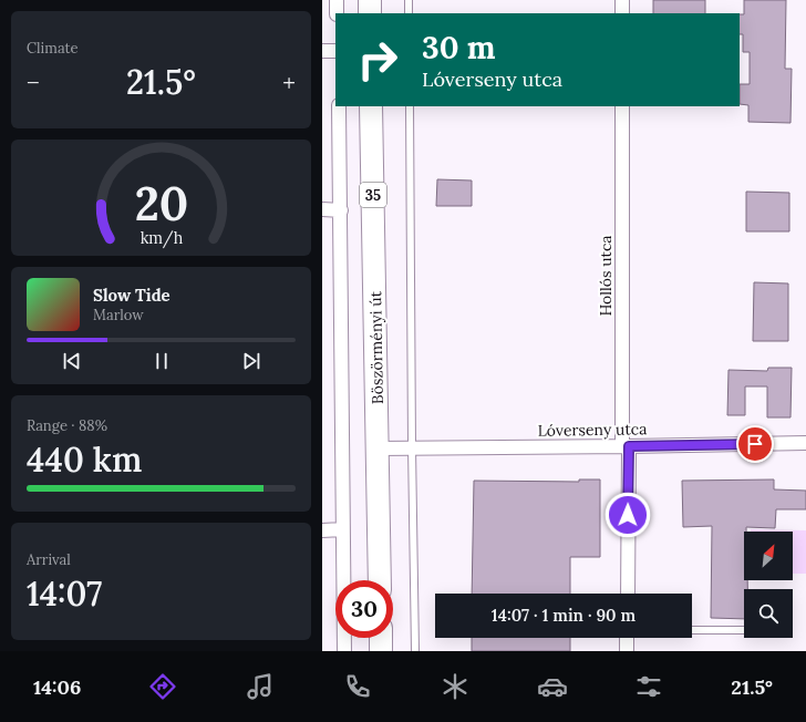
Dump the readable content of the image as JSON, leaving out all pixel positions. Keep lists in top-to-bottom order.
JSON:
{
  "streets": {
    "main road": ["35", "Böszörményi út"],
    "street": ["Hollós utca", "Lóverseny utca"]
  },
  "crossings": [
    ["Hollós utca", "Lóverseny utca"],
    ["Böszörményi út", "Lóverseny utca"]
  ],
  "north": "top right",
  "page": {
    "tile": [
      "Climate",
      ["Range · 88%", "440 km"],
      ["Arrival", "14:07"]
    ],
    "turn": ["30 m", "Lóverseny utca"],
    "heat": ["−", "21.5°", "+"],
    "song": ["Slow Tide", "Marlow"],
    "limit": "30",
    "trip": "14:07 · 1 min · 90 m",
    "tabs": ["14:06", "21.5°"],
    "gauge": ["20", "km/h"]
  }
}
